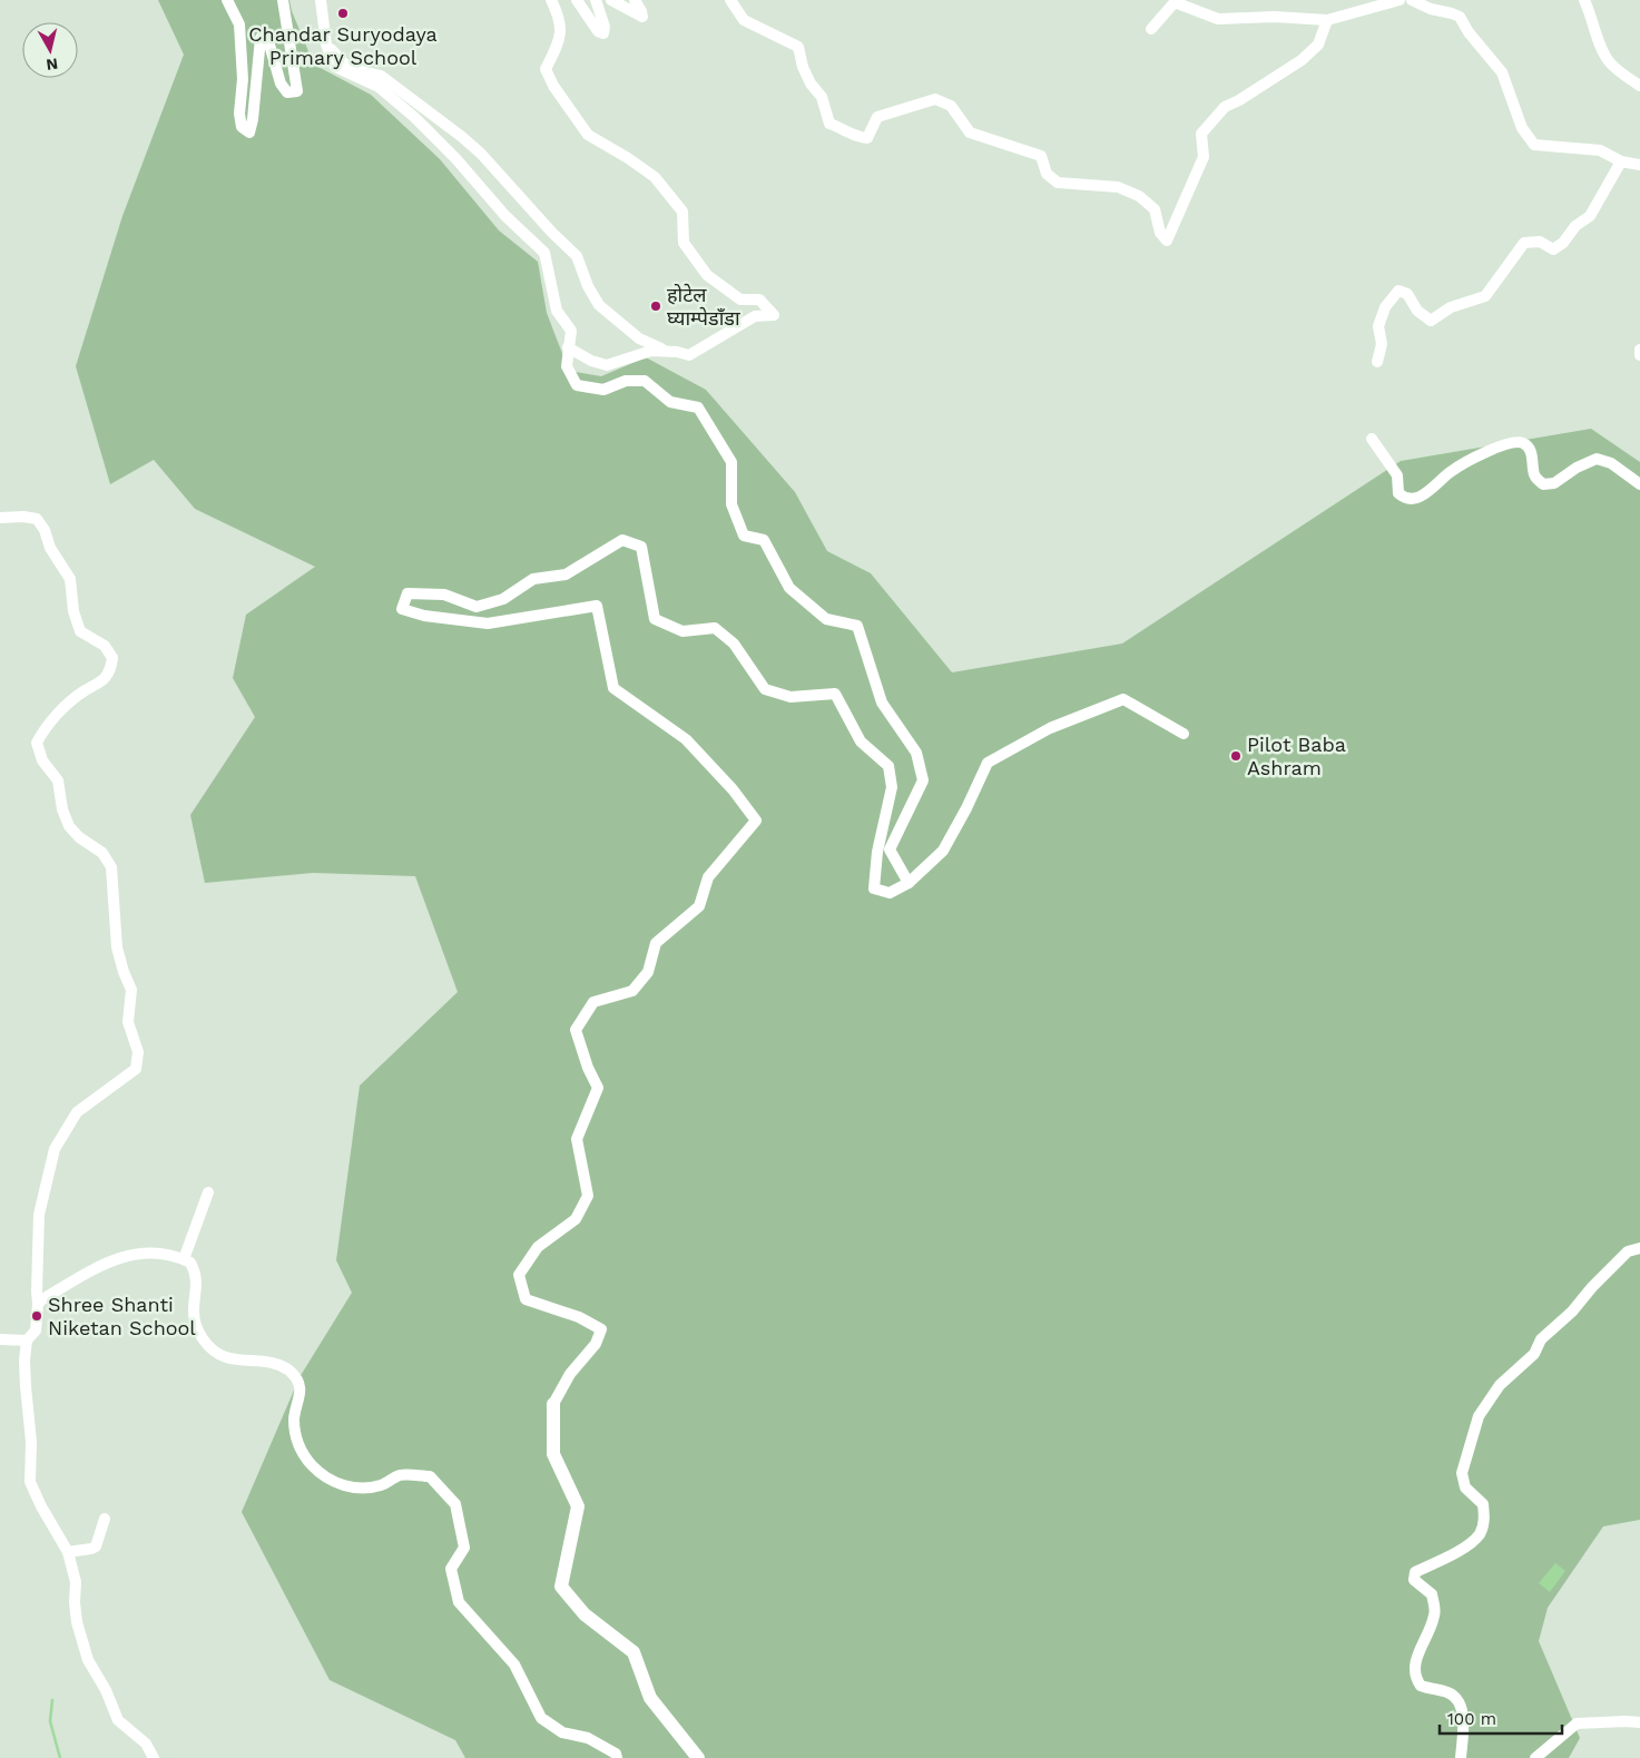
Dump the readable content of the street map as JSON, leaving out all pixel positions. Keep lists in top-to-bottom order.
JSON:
{
  "places": [
    "Chandar Suryodaya Primary School",
    "होटेल घ्याम्पेडाँडा",
    "Pilot Baba Ashram",
    "Shree Shanti Niketan School"
  ],
  "scale_bar": "100 m",
  "north": "bottom"
}
